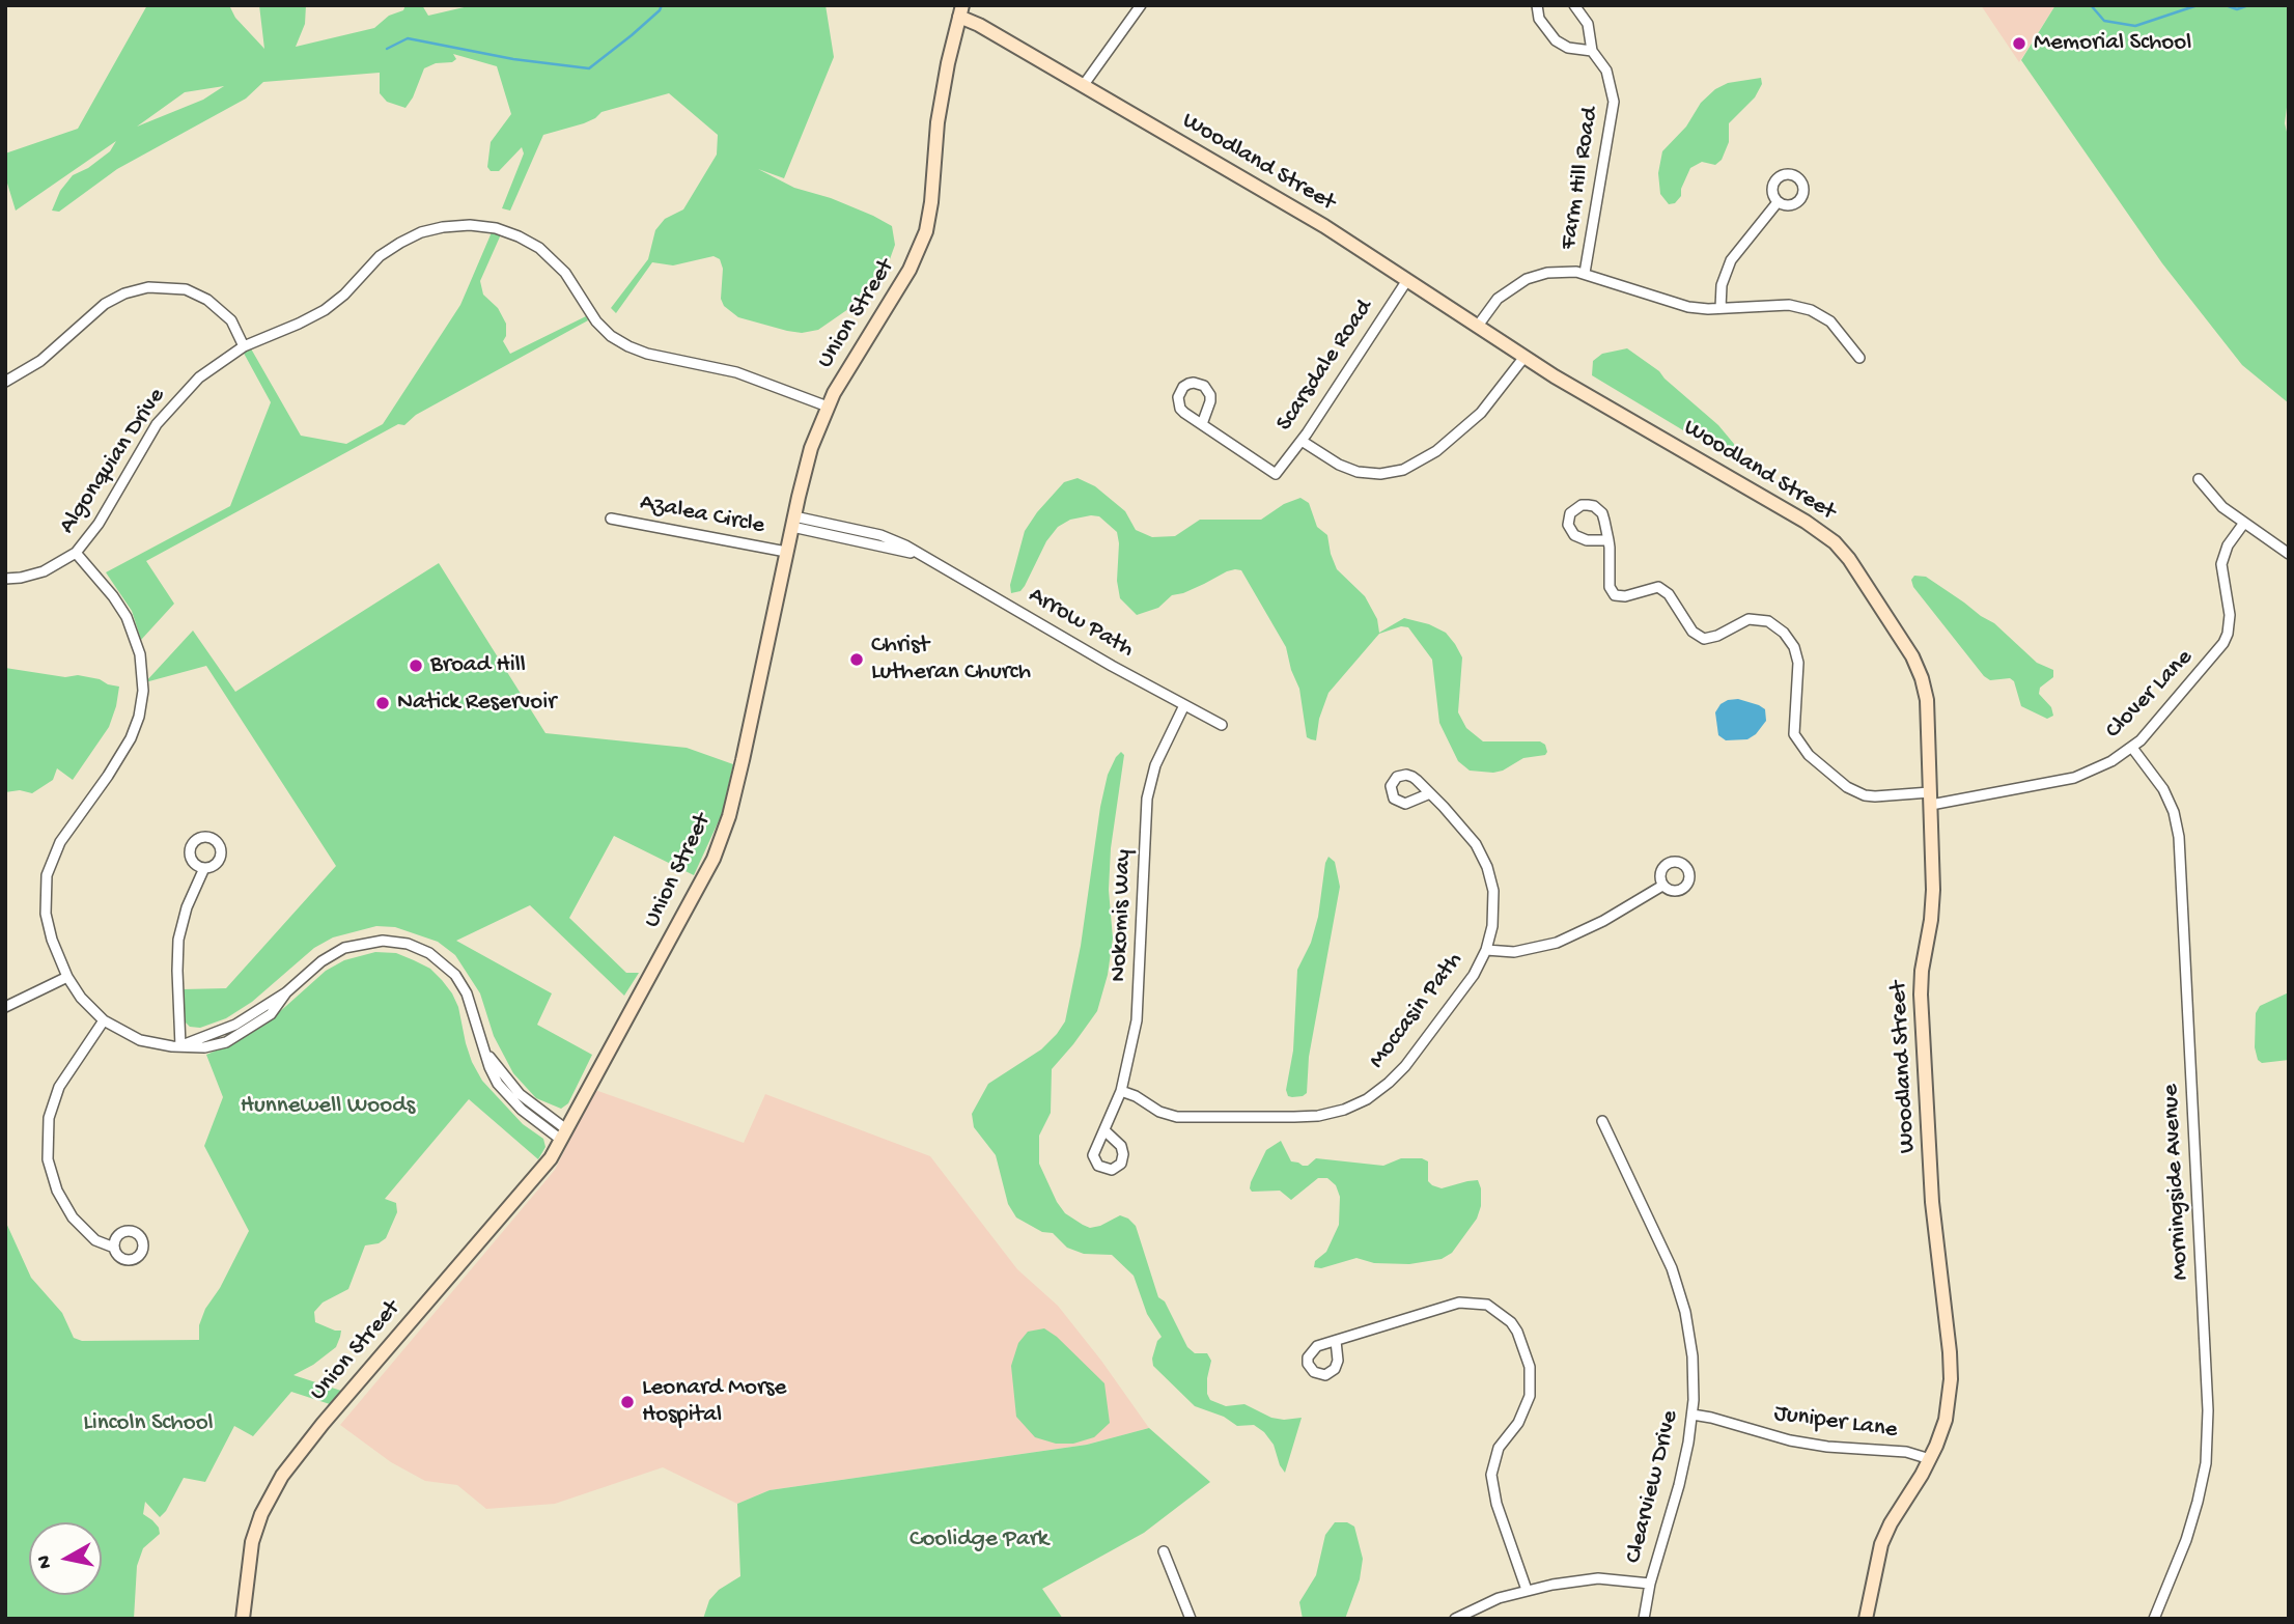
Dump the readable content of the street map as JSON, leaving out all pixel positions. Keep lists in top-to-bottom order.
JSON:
{
  "streets": {
    "street": [
      "Woodland Street",
      "Farm Hill Road",
      "Union Street",
      "Scarsdale Road",
      "Algonquian Drive",
      "Azalea Circle",
      "Arrow Path",
      "Clover Lane",
      "Nokomis Way",
      "Moccasin Path",
      "Morningside Avenue",
      "Juniper Lane",
      "Clearview Drive"
    ]
  },
  "crossings": [
    ["Woodland Street", "Union Street"],
    ["Woodland Street", "Scarsdale Road"],
    ["Woodland Street", "Clover Lane"],
    ["Woodland Street", "Juniper Lane"],
    ["Union Street", "Algonquian Drive"],
    ["Union Street", "Azalea Circle"],
    ["Union Street", "Arrow Path"],
    ["Arrow Path", "Nokomis Way"],
    ["Clover Lane", "Morningside Avenue"],
    ["Nokomis Way", "Moccasin Path"],
    ["Juniper Lane", "Clearview Drive"]
  ],
  "parks": ["Hunnewell Woods", "Lincoln School", "Coolidge Park"],
  "places": [
    "Memorial School",
    "Christ Lutheran Church",
    "Broad Hill",
    "Natick Reservoir",
    "Leonard Morse Hospital"
  ],
  "north": "left"
}
